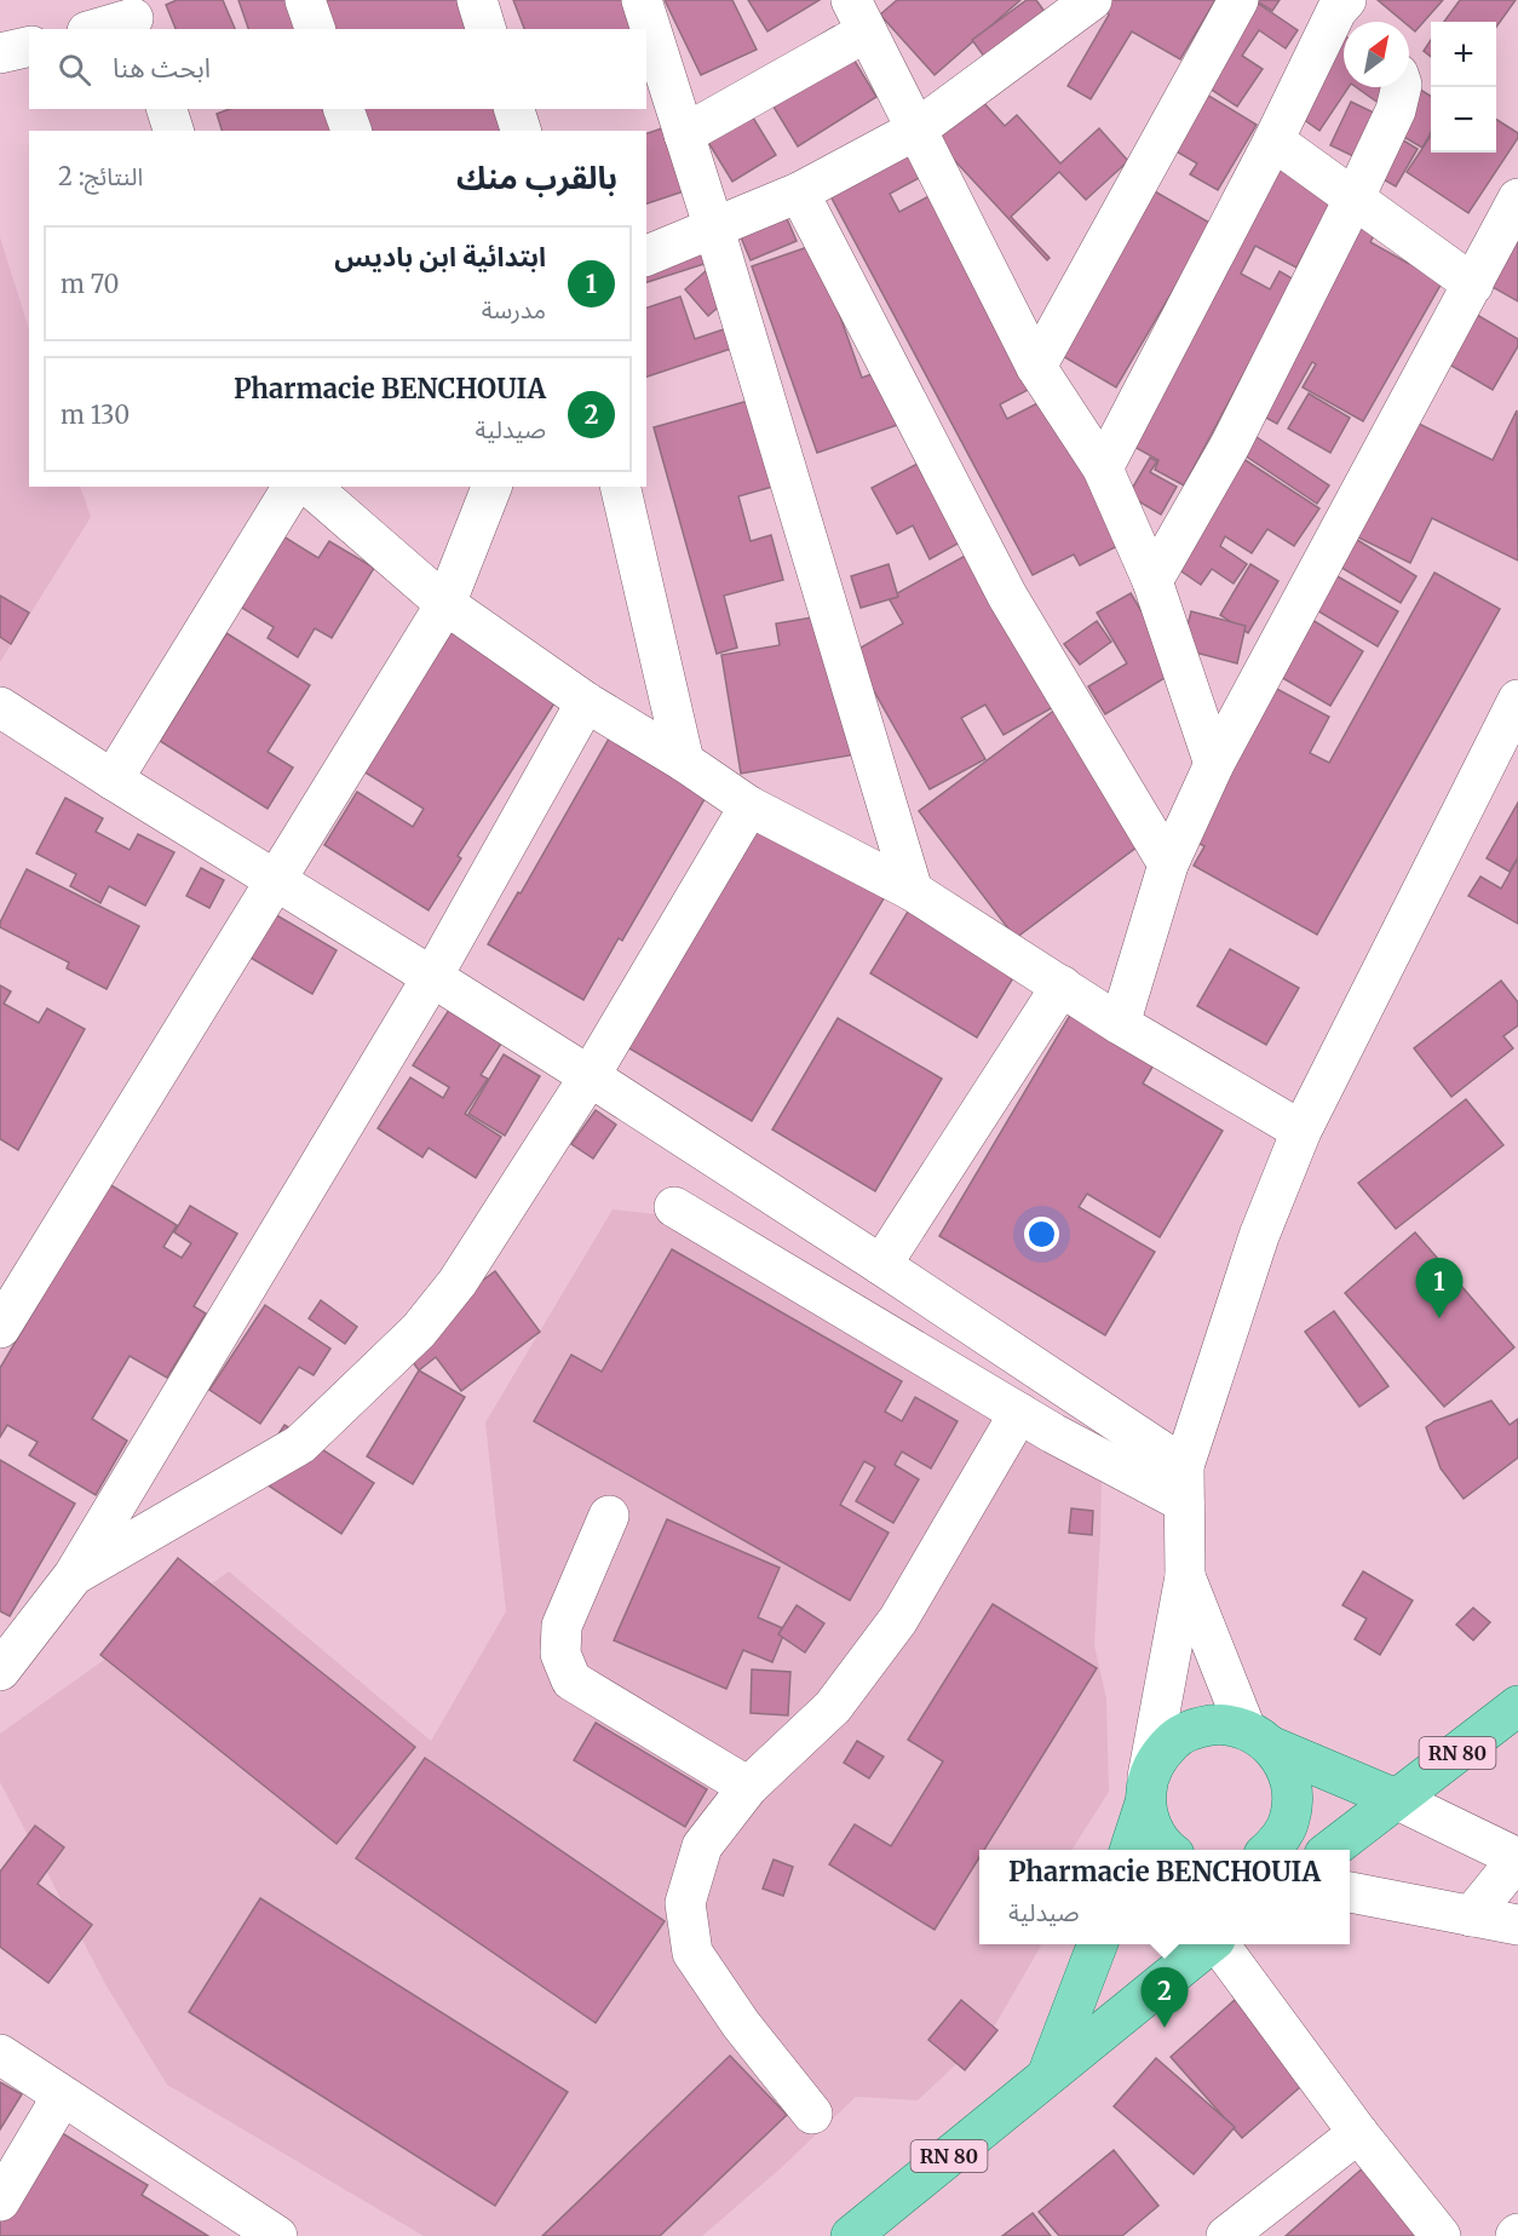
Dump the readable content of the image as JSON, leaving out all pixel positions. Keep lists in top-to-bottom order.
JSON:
{
  "streets": {
    "main road": ["RN 80"]
  },
  "north": "top right",
  "page": {
    "map_buttons": ["+", "−"],
    "search": "ابحث هنا",
    "heading": ["بالقرب منك", "النتائج: 2"],
    "list": [
      {
        "mark": "1",
        "name": "ابتدائية ابن باديس",
        "note": "مدرسة",
        "value": "70 m"
      },
      {
        "mark": "2",
        "name": "Pharmacie BENCHOUIA",
        "note": "صيدلية",
        "value": "130 m"
      }
    ],
    "pins": ["1", "2"],
    "popup": ["Pharmacie BENCHOUIA", "صيدلية"]
  }
}
